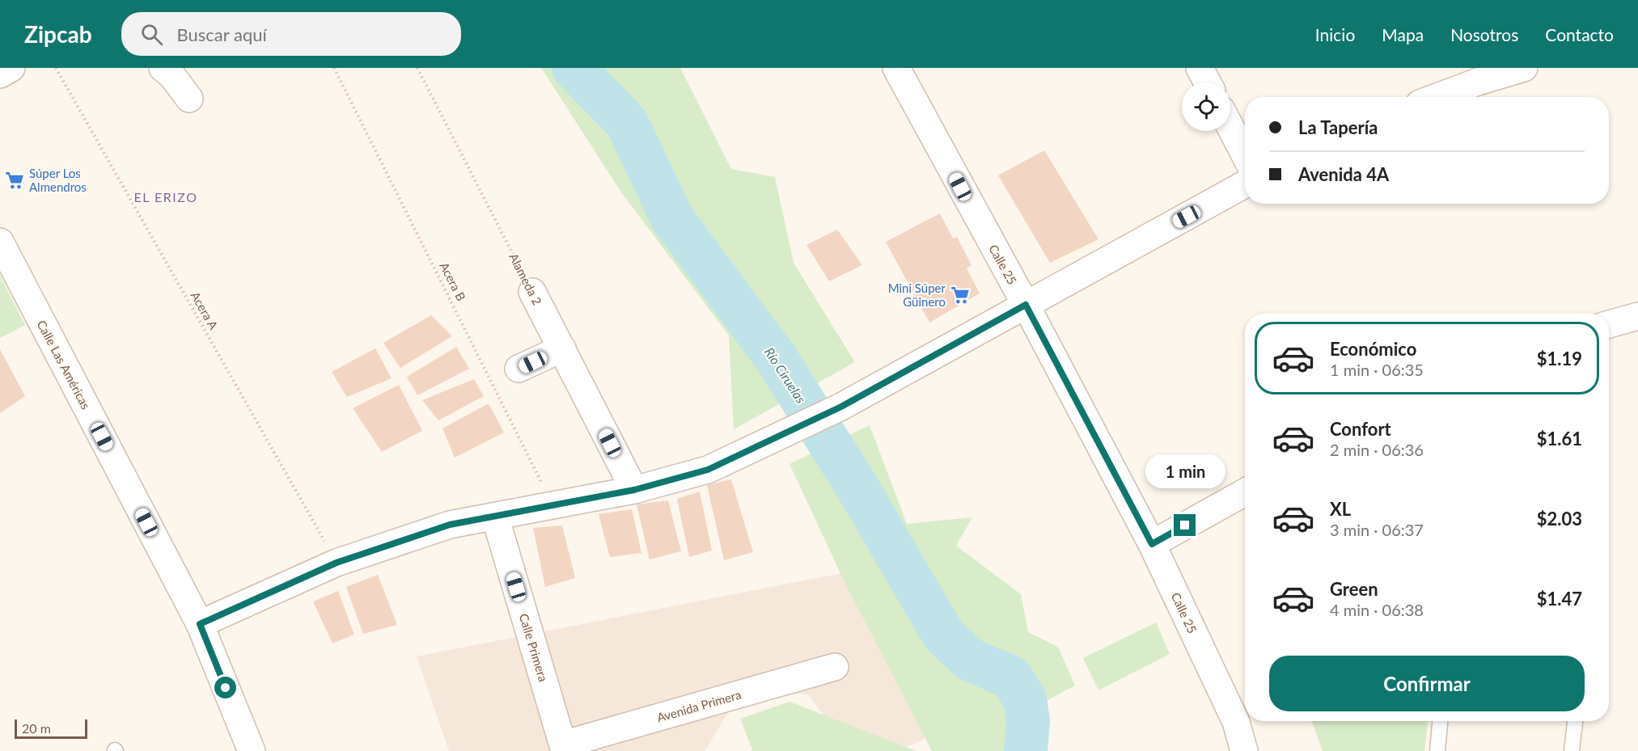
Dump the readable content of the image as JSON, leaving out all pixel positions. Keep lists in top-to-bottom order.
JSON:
{
  "streets": {
    "street": [
      "Calle 25",
      "Alameda 2",
      "Calle Las Américas",
      "Calle Primera",
      "Avenida Primera"
    ],
    "path": ["Acera B", "Acera A"]
  },
  "crossings": [
    ["Calle Primera", "Avenida Primera"]
  ],
  "districts": ["EL ERIZO"],
  "water": ["Río Ciruelas"],
  "places": {
    "supermarket": ["Súper Los Almendros", "Mini Súper Güinero"]
  },
  "scale_bar": "20 m",
  "page": {
    "header": "Zipcab",
    "search": "Buscar aquí",
    "nav": [
      "Inicio",
      "Mapa",
      "Nosotros",
      "Contacto"
    ],
    "banner": ["La Tapería", "Avenida 4A"],
    "list": [
      {
        "name": "Económico",
        "note": "1 min · 06:35",
        "value": "$1.19"
      },
      {
        "name": "Confort",
        "note": "2 min · 06:36",
        "value": "$1.61"
      },
      {
        "name": "XL",
        "note": "3 min · 06:37",
        "value": "$2.03"
      },
      {
        "name": "Green",
        "note": "4 min · 06:38",
        "value": "$1.47"
      }
    ],
    "bubble": "1 min",
    "buttons": "Confirmar",
    "scale": "20 m"
  }
}
